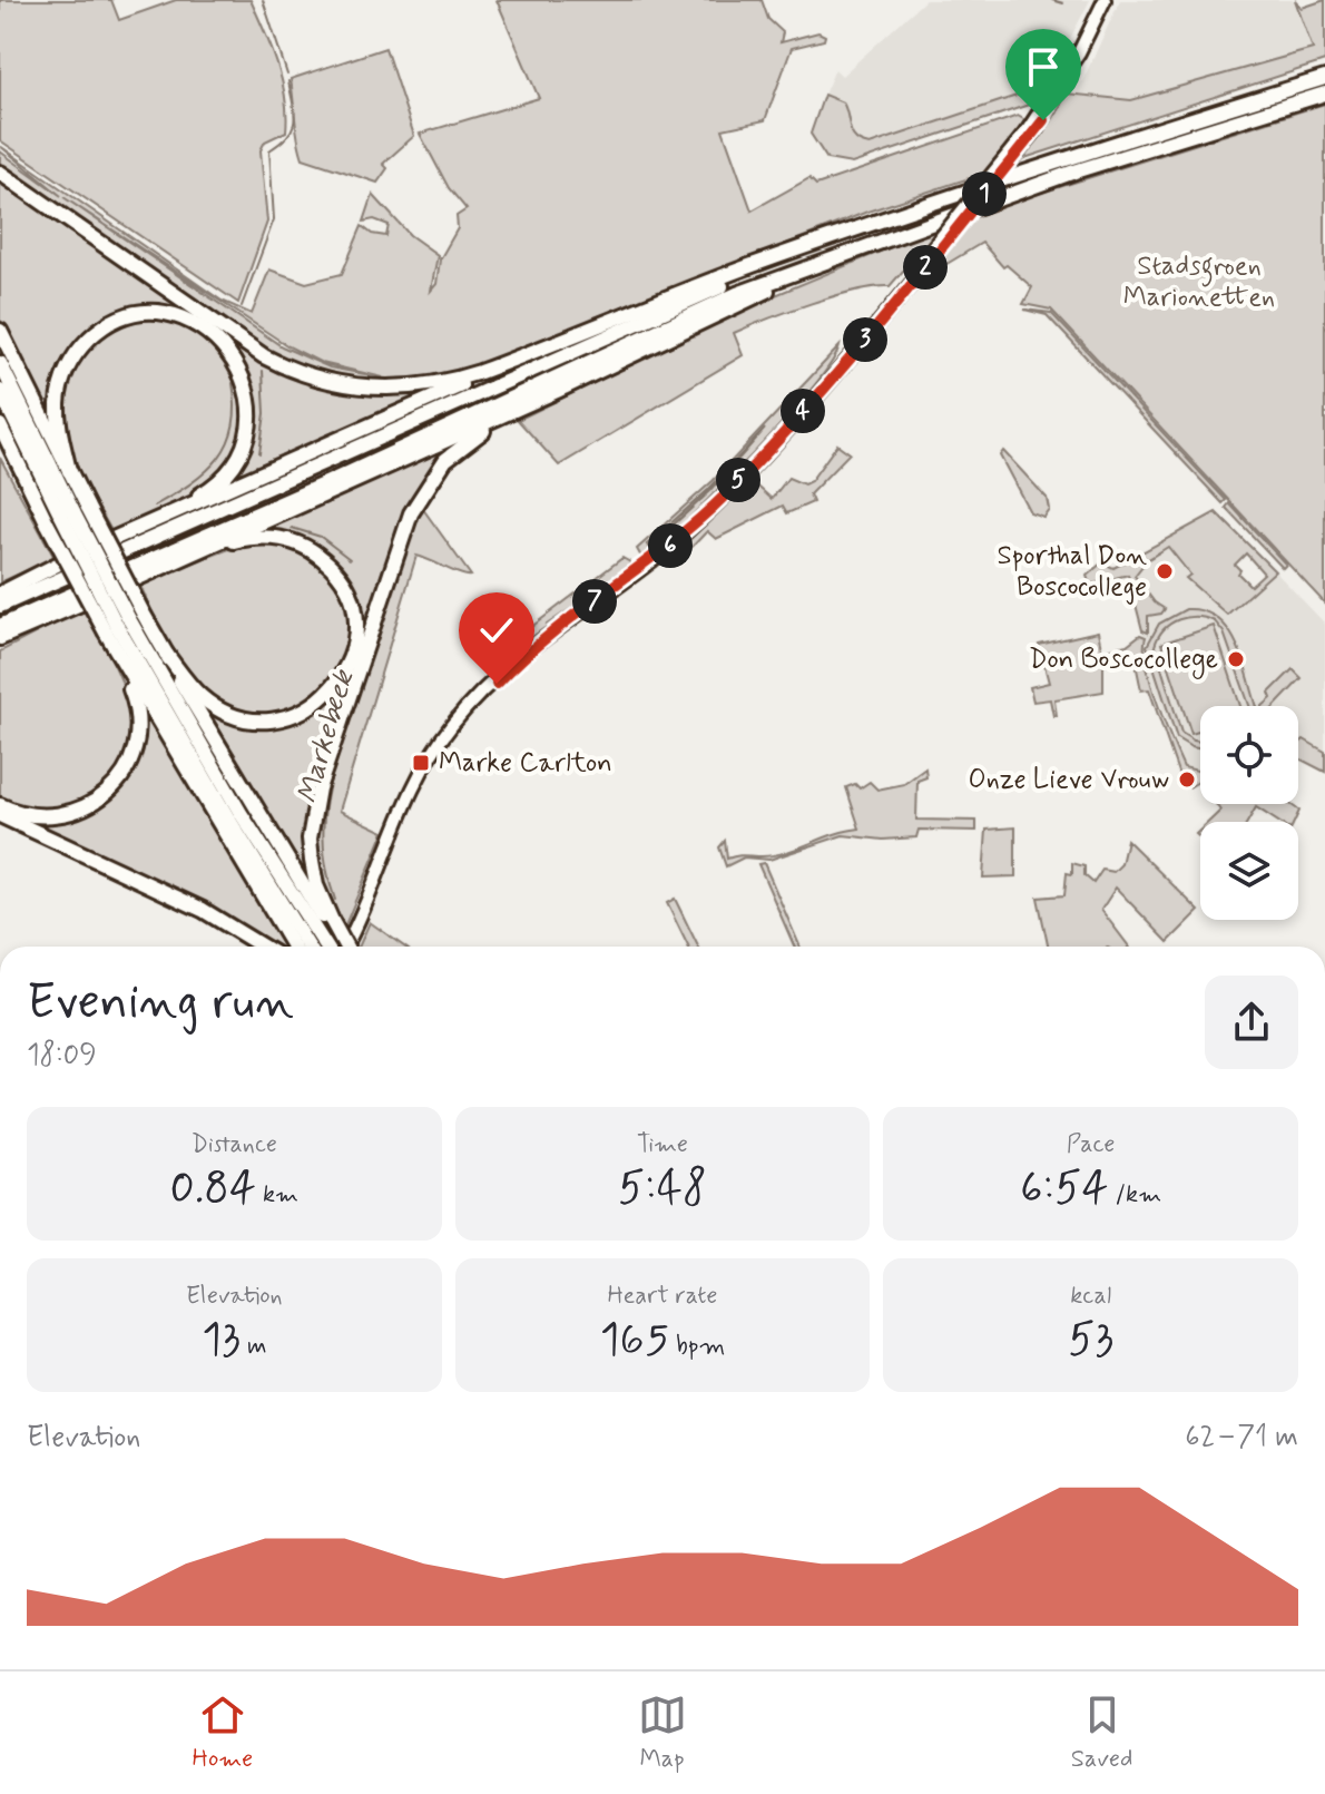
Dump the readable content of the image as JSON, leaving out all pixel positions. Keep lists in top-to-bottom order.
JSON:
{
  "water": ["Markebeek"],
  "parks": ["Stadsgroen Marionetten"],
  "places": {
    "other": ["Sporthal Don Boscocollege", "Don Boscocollege", "Onze Lieve Vrouw"],
    "transit": ["Marke Carlton"]
  },
  "page": {
    "pins": [
      "1",
      "2",
      "3",
      "4",
      "5",
      "6",
      "7"
    ],
    "heading": ["Evening run", "18:09"],
    "stats": [
      ["Distance", "0.84 km"],
      ["Time", "5:48"],
      ["Pace", "6:54 /km"],
      ["Elevation", "13 m"],
      ["Heart rate", "165 bpm"],
      ["kcal", "53"]
    ],
    "chart": ["Elevation", "62–71 m"],
    "tabs": ["Home", "Map", "Saved"]
  }
}
